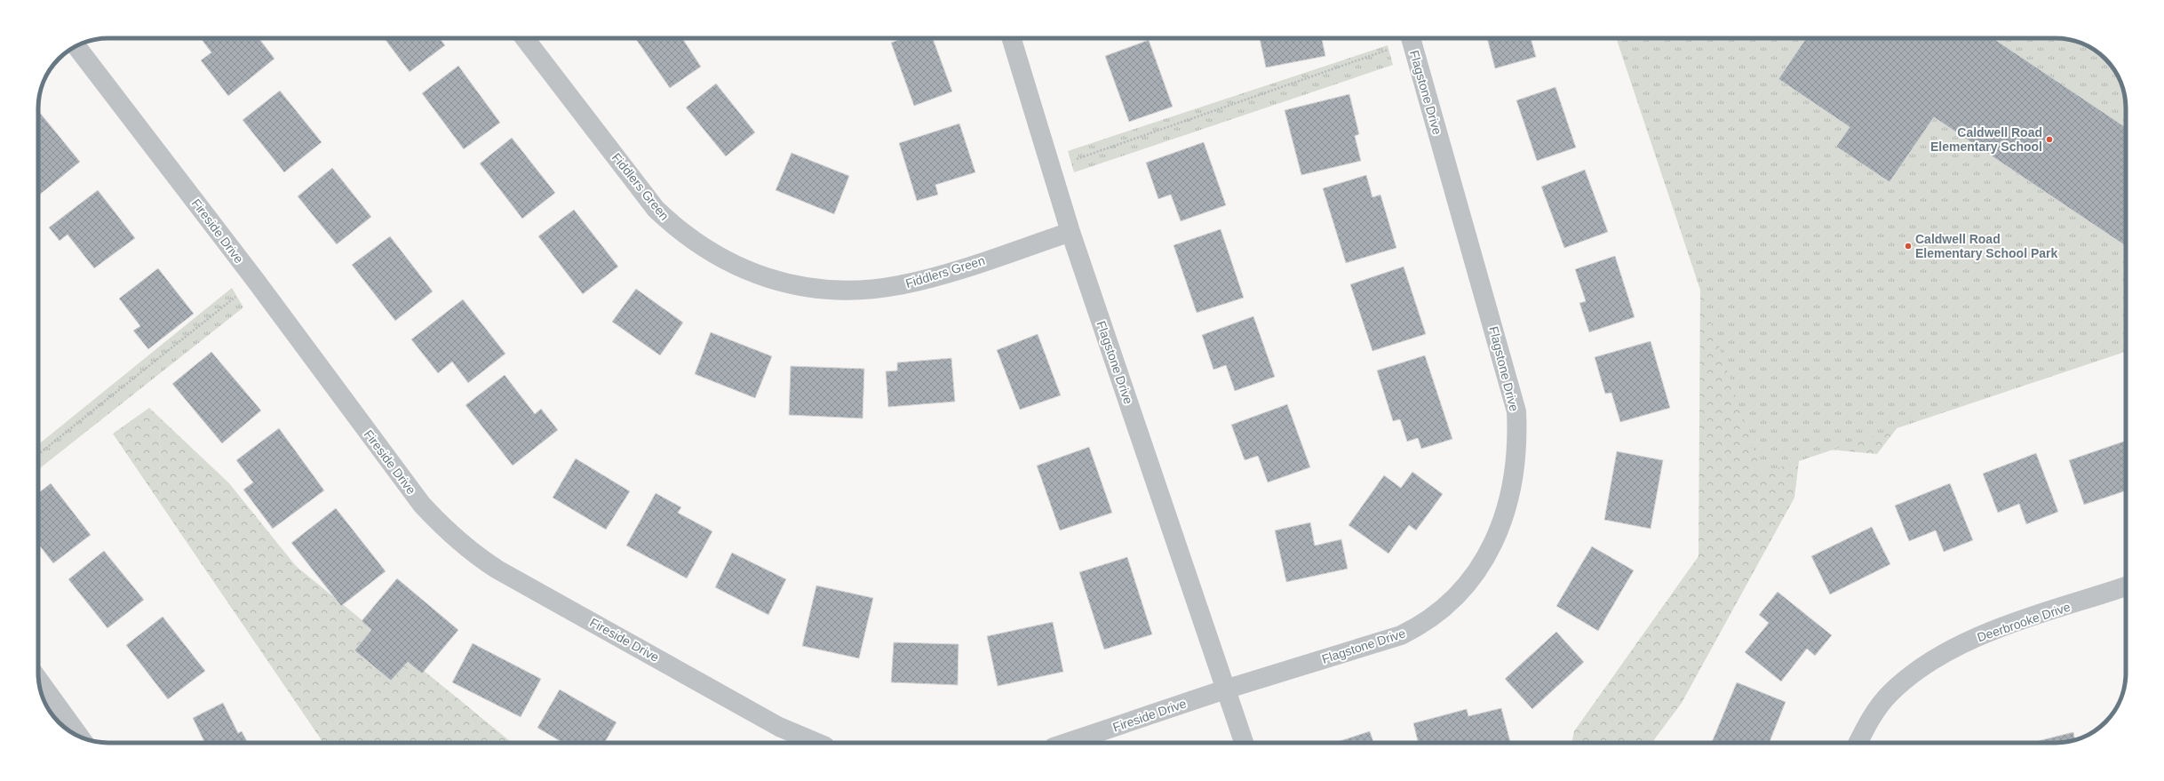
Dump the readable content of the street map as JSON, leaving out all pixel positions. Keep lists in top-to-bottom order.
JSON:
{
  "streets": {
    "street": [
      "Flagstone Drive",
      "Fiddlers Green",
      "Fireside Drive",
      "Deerbrooke Drive"
    ]
  },
  "crossings": [
    ["Flagstone Drive", "Fiddlers Green"],
    ["Flagstone Drive", "Fireside Drive"]
  ],
  "places": ["Caldwell Road Elementary School", "Caldwell Road Elementary School Park"]
}
